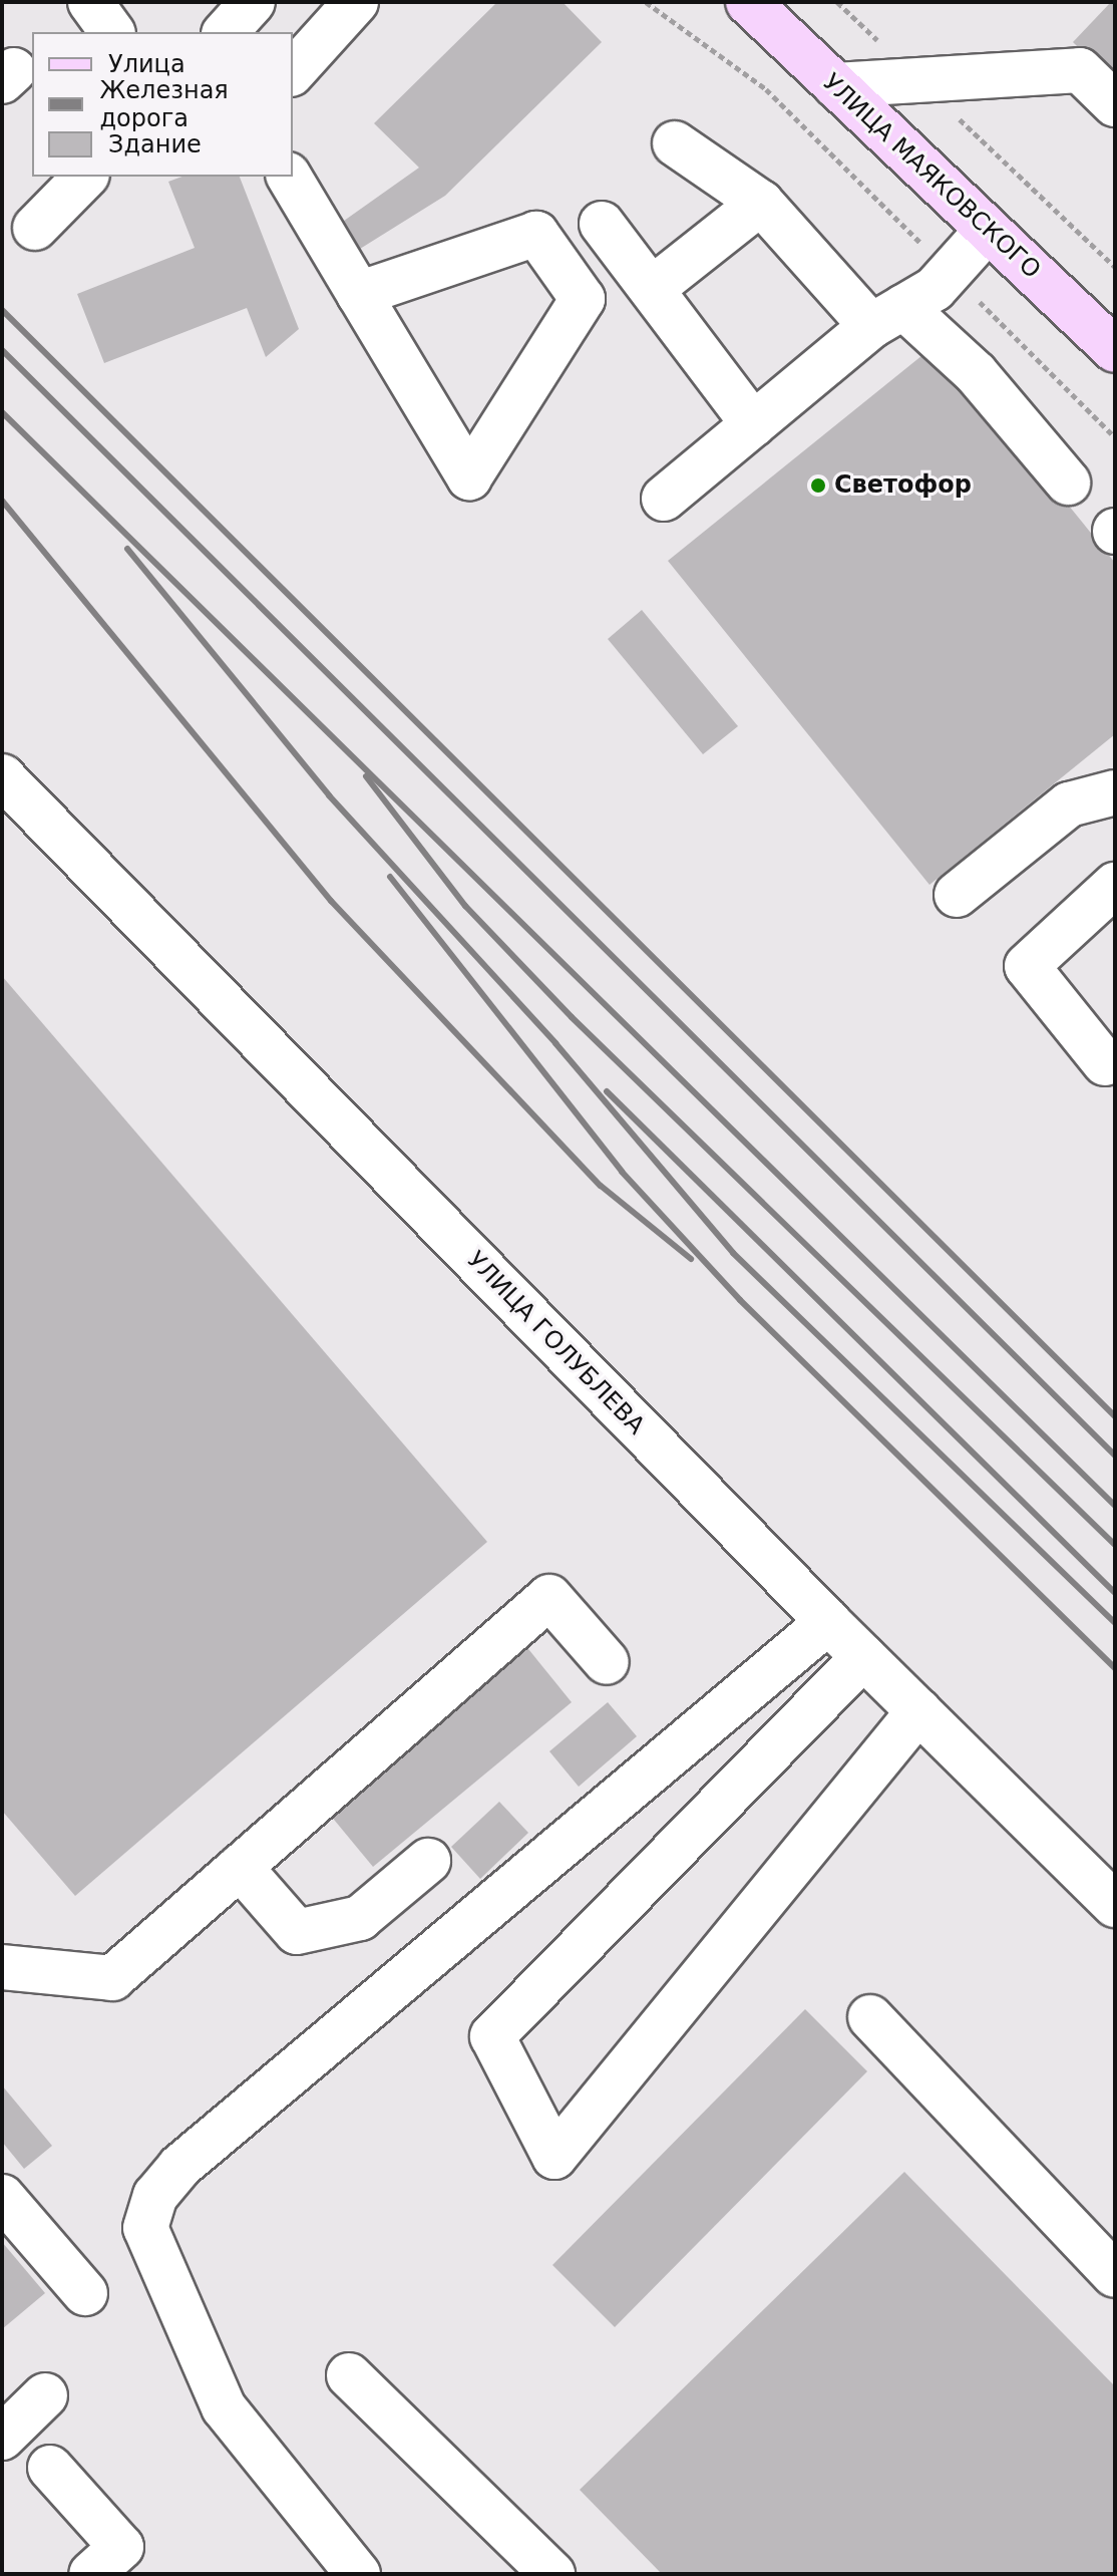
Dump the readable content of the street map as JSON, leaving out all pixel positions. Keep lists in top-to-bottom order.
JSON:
{
  "streets": {
    "main road": ["УЛИЦА МАЯКОВСКОГО"],
    "street": ["УЛИЦА ГОЛУБЛЕВА"]
  },
  "places": ["Светофор"],
  "legend": ["Улица", "Железная дорога", "Здание"]
}
